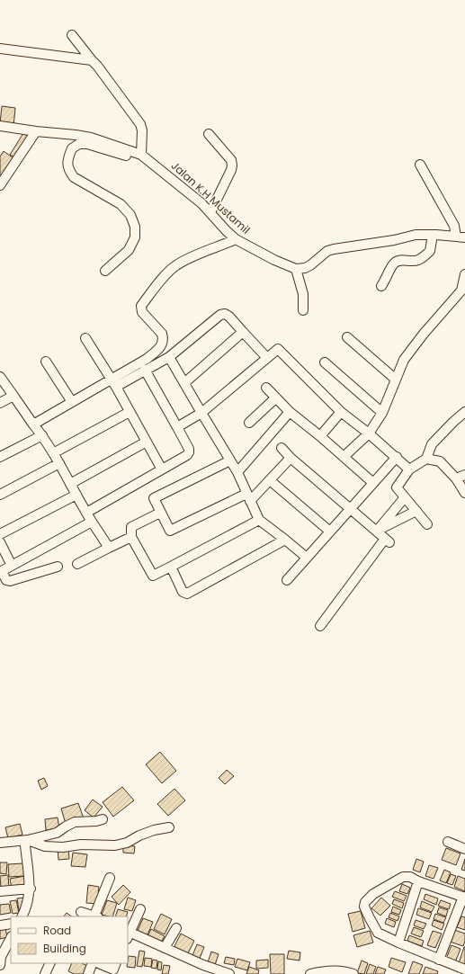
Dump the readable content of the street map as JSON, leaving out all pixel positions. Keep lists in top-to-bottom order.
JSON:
{
  "streets": {
    "street": ["Jalan K.H Mustamil"]
  },
  "legend": ["Road", "Building"]
}
